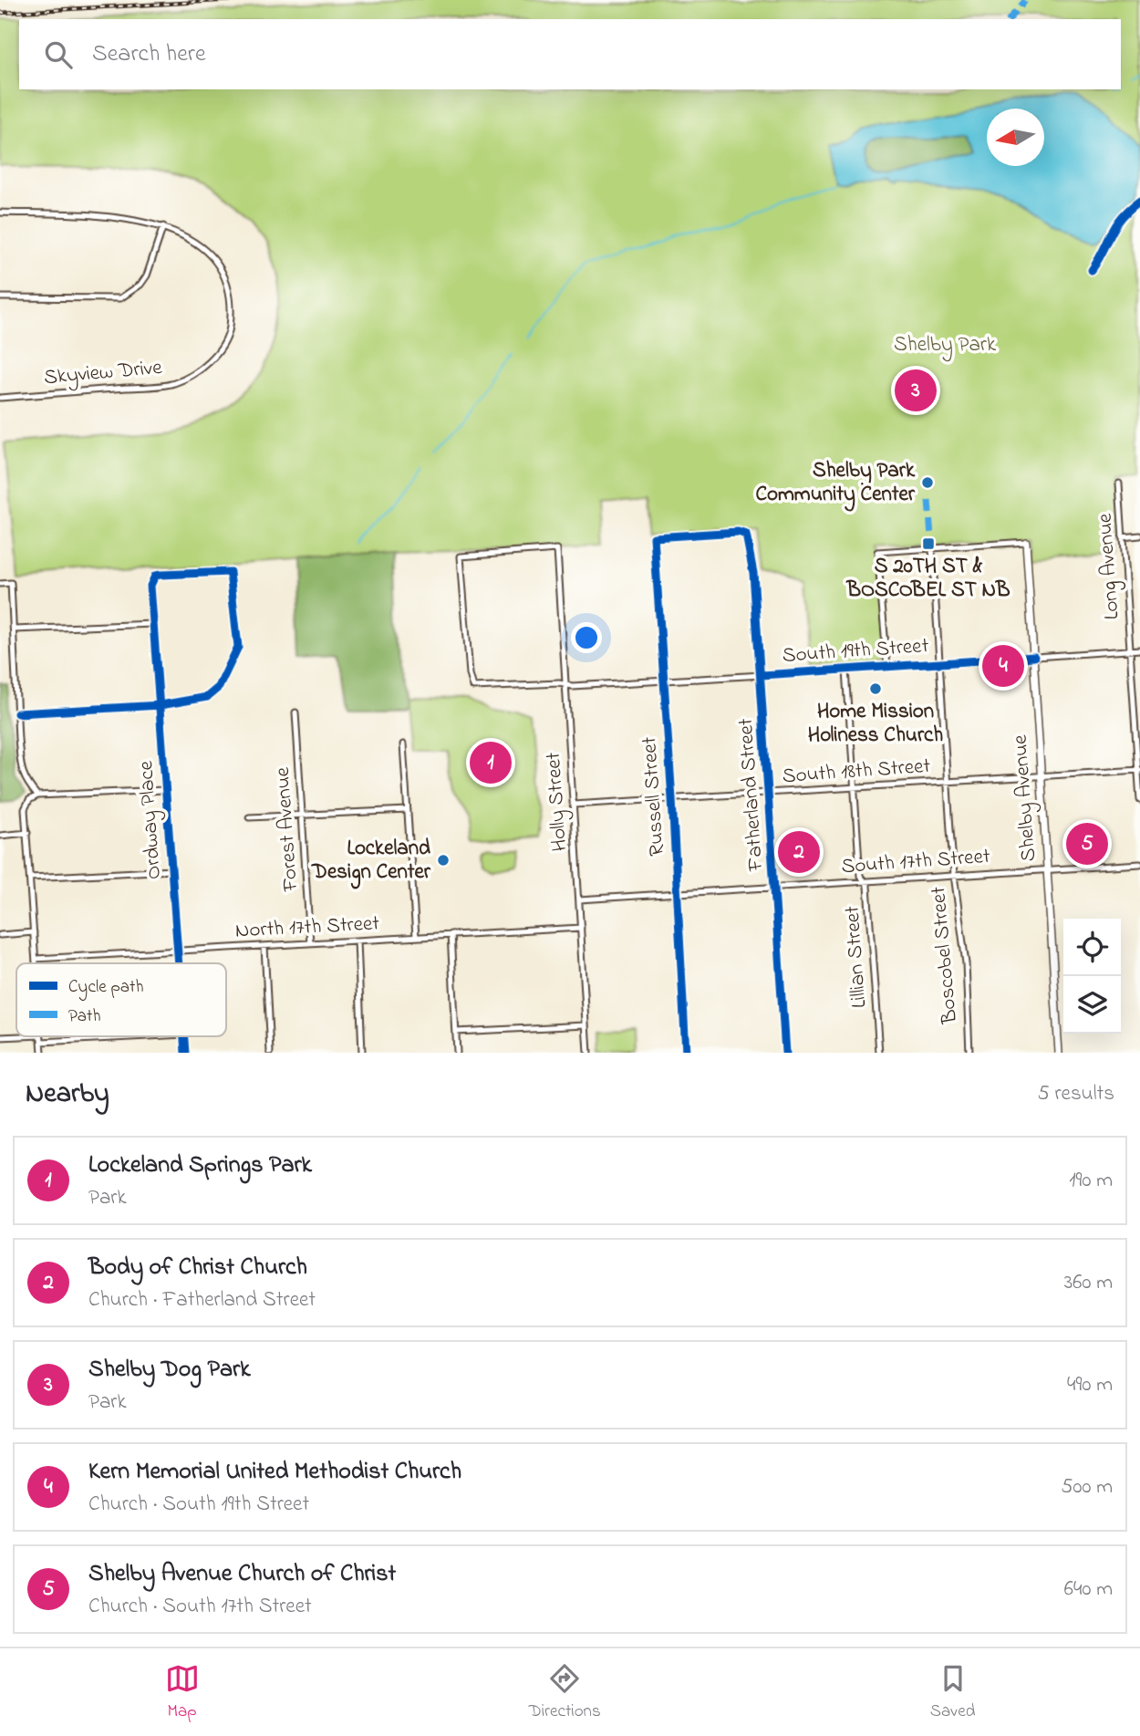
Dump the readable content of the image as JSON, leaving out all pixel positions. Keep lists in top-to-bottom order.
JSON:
{
  "streets": {
    "street": [
      "Skyview Drive",
      "Long Avenue",
      "South 19th Street",
      "South 18th Street",
      "Fatherland Street",
      "Russell Street",
      "Shelby Avenue",
      "Holly Street",
      "Ordway Place",
      "Forest Avenue",
      "South 17th Street",
      "North 17th Street",
      "Boscobel Street",
      "Lillian Street"
    ]
  },
  "crossings": [
    ["Long Avenue", "South 19th Street"],
    ["Long Avenue", "South 18th Street"],
    ["South 19th Street", "Fatherland Street"],
    ["South 19th Street", "Russell Street"],
    ["South 19th Street", "Shelby Avenue"],
    ["South 19th Street", "Holly Street"],
    ["South 19th Street", "Boscobel Street"],
    ["South 19th Street", "Lillian Street"],
    ["South 18th Street", "Fatherland Street"],
    ["South 18th Street", "Russell Street"],
    ["South 18th Street", "Shelby Avenue"],
    ["South 18th Street", "Holly Street"],
    ["South 18th Street", "Boscobel Street"],
    ["South 18th Street", "Lillian Street"],
    ["Fatherland Street", "Russell Street"],
    ["Fatherland Street", "South 17th Street"],
    ["Russell Street", "South 17th Street"],
    ["Shelby Avenue", "South 17th Street"],
    ["Holly Street", "South 17th Street"],
    ["Holly Street", "North 17th Street"],
    ["Ordway Place", "North 17th Street"],
    ["Forest Avenue", "North 17th Street"],
    ["South 17th Street", "Boscobel Street"],
    ["South 17th Street", "Lillian Street"]
  ],
  "parks": ["Shelby Park"],
  "places": {
    "other": ["Shelby Park Community Center", "Home Mission Holiness Church", "Lockeland Design Center"],
    "transit": ["S 20TH ST & BOSCOBEL ST NB"]
  },
  "legend": ["Cycle path", "Path"],
  "north": "left",
  "page": {
    "search": "Search here",
    "pins": [
      "3",
      "4",
      "1",
      "5",
      "2"
    ],
    "heading": ["Nearby", "5 results"],
    "list": [
      {
        "mark": "1",
        "name": "Lockeland Springs Park",
        "note": "Park",
        "value": "190 m"
      },
      {
        "mark": "2",
        "name": "Body of Christ Church",
        "note": "Church · Fatherland Street",
        "value": "360 m"
      },
      {
        "mark": "3",
        "name": "Shelby Dog Park",
        "note": "Park",
        "value": "490 m"
      },
      {
        "mark": "4",
        "name": "Kern Memorial United Methodist Church",
        "note": "Church · South 19th Street",
        "value": "500 m"
      },
      {
        "mark": "5",
        "name": "Shelby Avenue Church of Christ",
        "note": "Church · South 17th Street",
        "value": "640 m"
      }
    ],
    "nav": ["Map", "Directions", "Saved"]
  }
}
